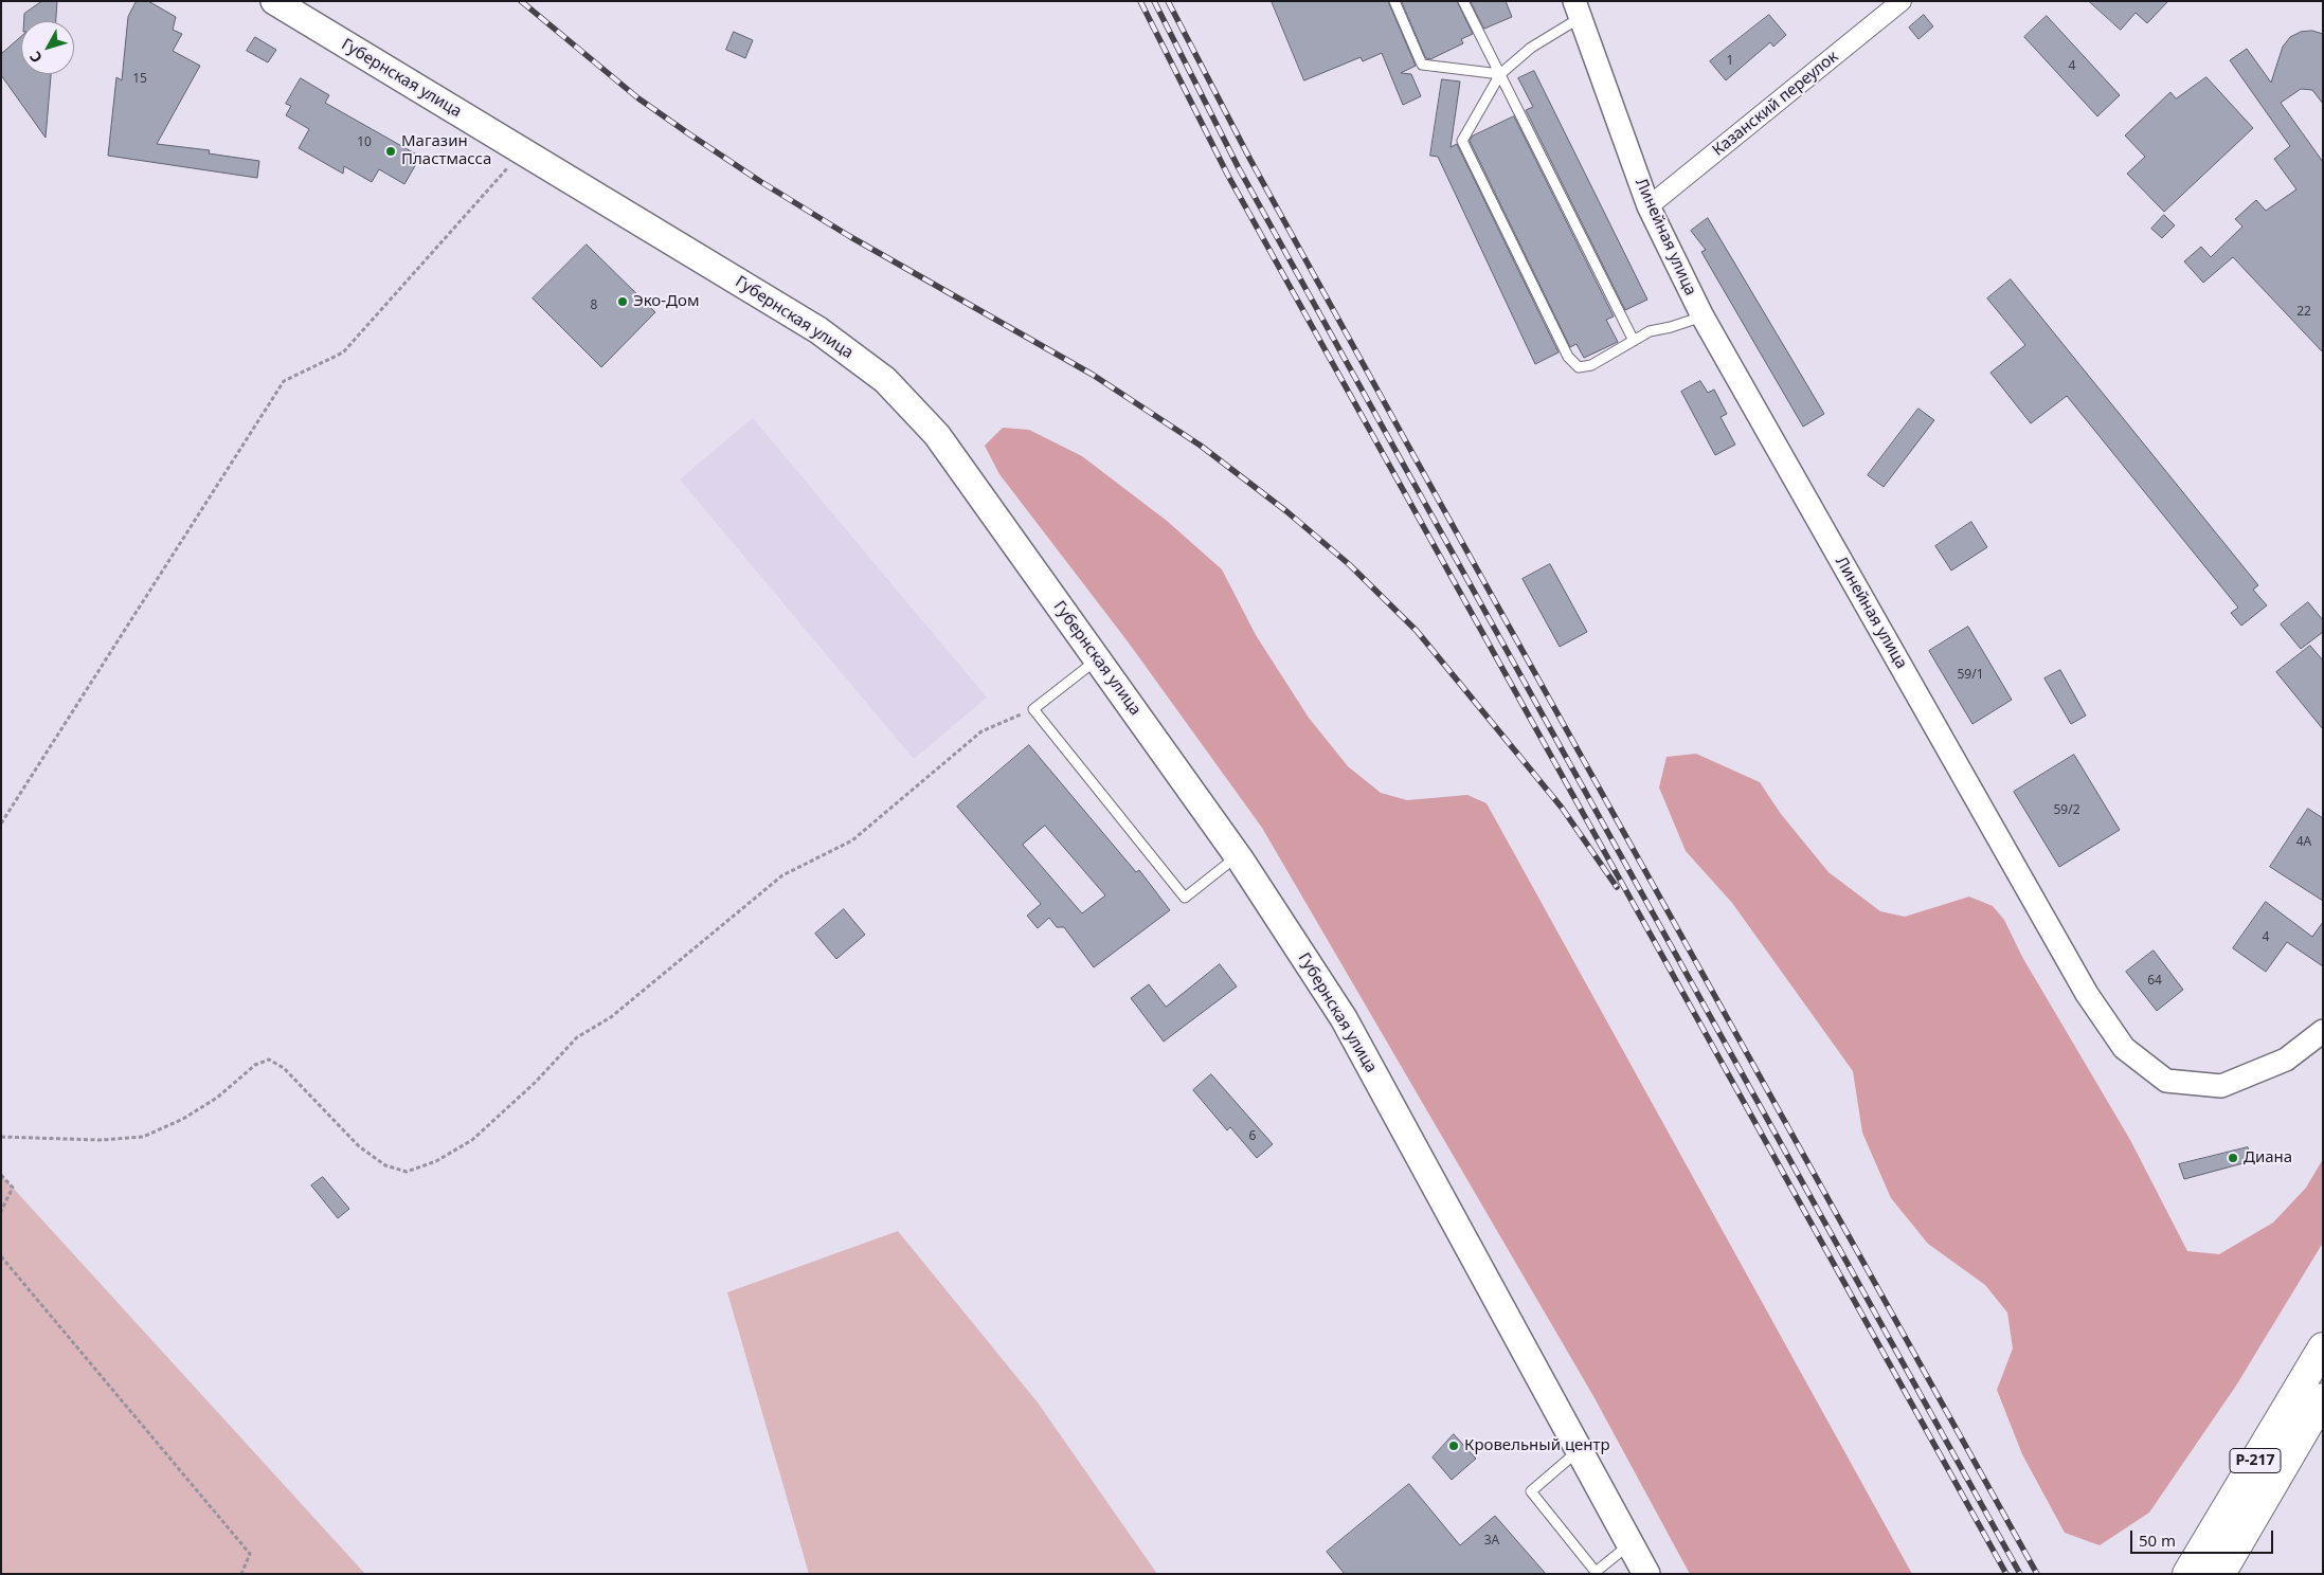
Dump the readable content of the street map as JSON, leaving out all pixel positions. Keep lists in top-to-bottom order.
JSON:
{
  "streets": {
    "highway": ["Р-217"],
    "main road": ["Губернская улица"],
    "street": ["Казанский переулок", "Линейная улица"]
  },
  "crossings": [
    ["Казанский переулок", "Линейная улица"]
  ],
  "places": [
    "Магазин Пластмасса",
    "Эко-Дом",
    "Диана",
    "Кровельный центр"
  ],
  "house_numbers": [
    "1",
    "4",
    "15",
    "10",
    "8",
    "22",
    "59/1",
    "59/2",
    "4А",
    "4",
    "64",
    "6",
    "3А"
  ],
  "scale_bar": "50 m",
  "north": "bottom left"
}
